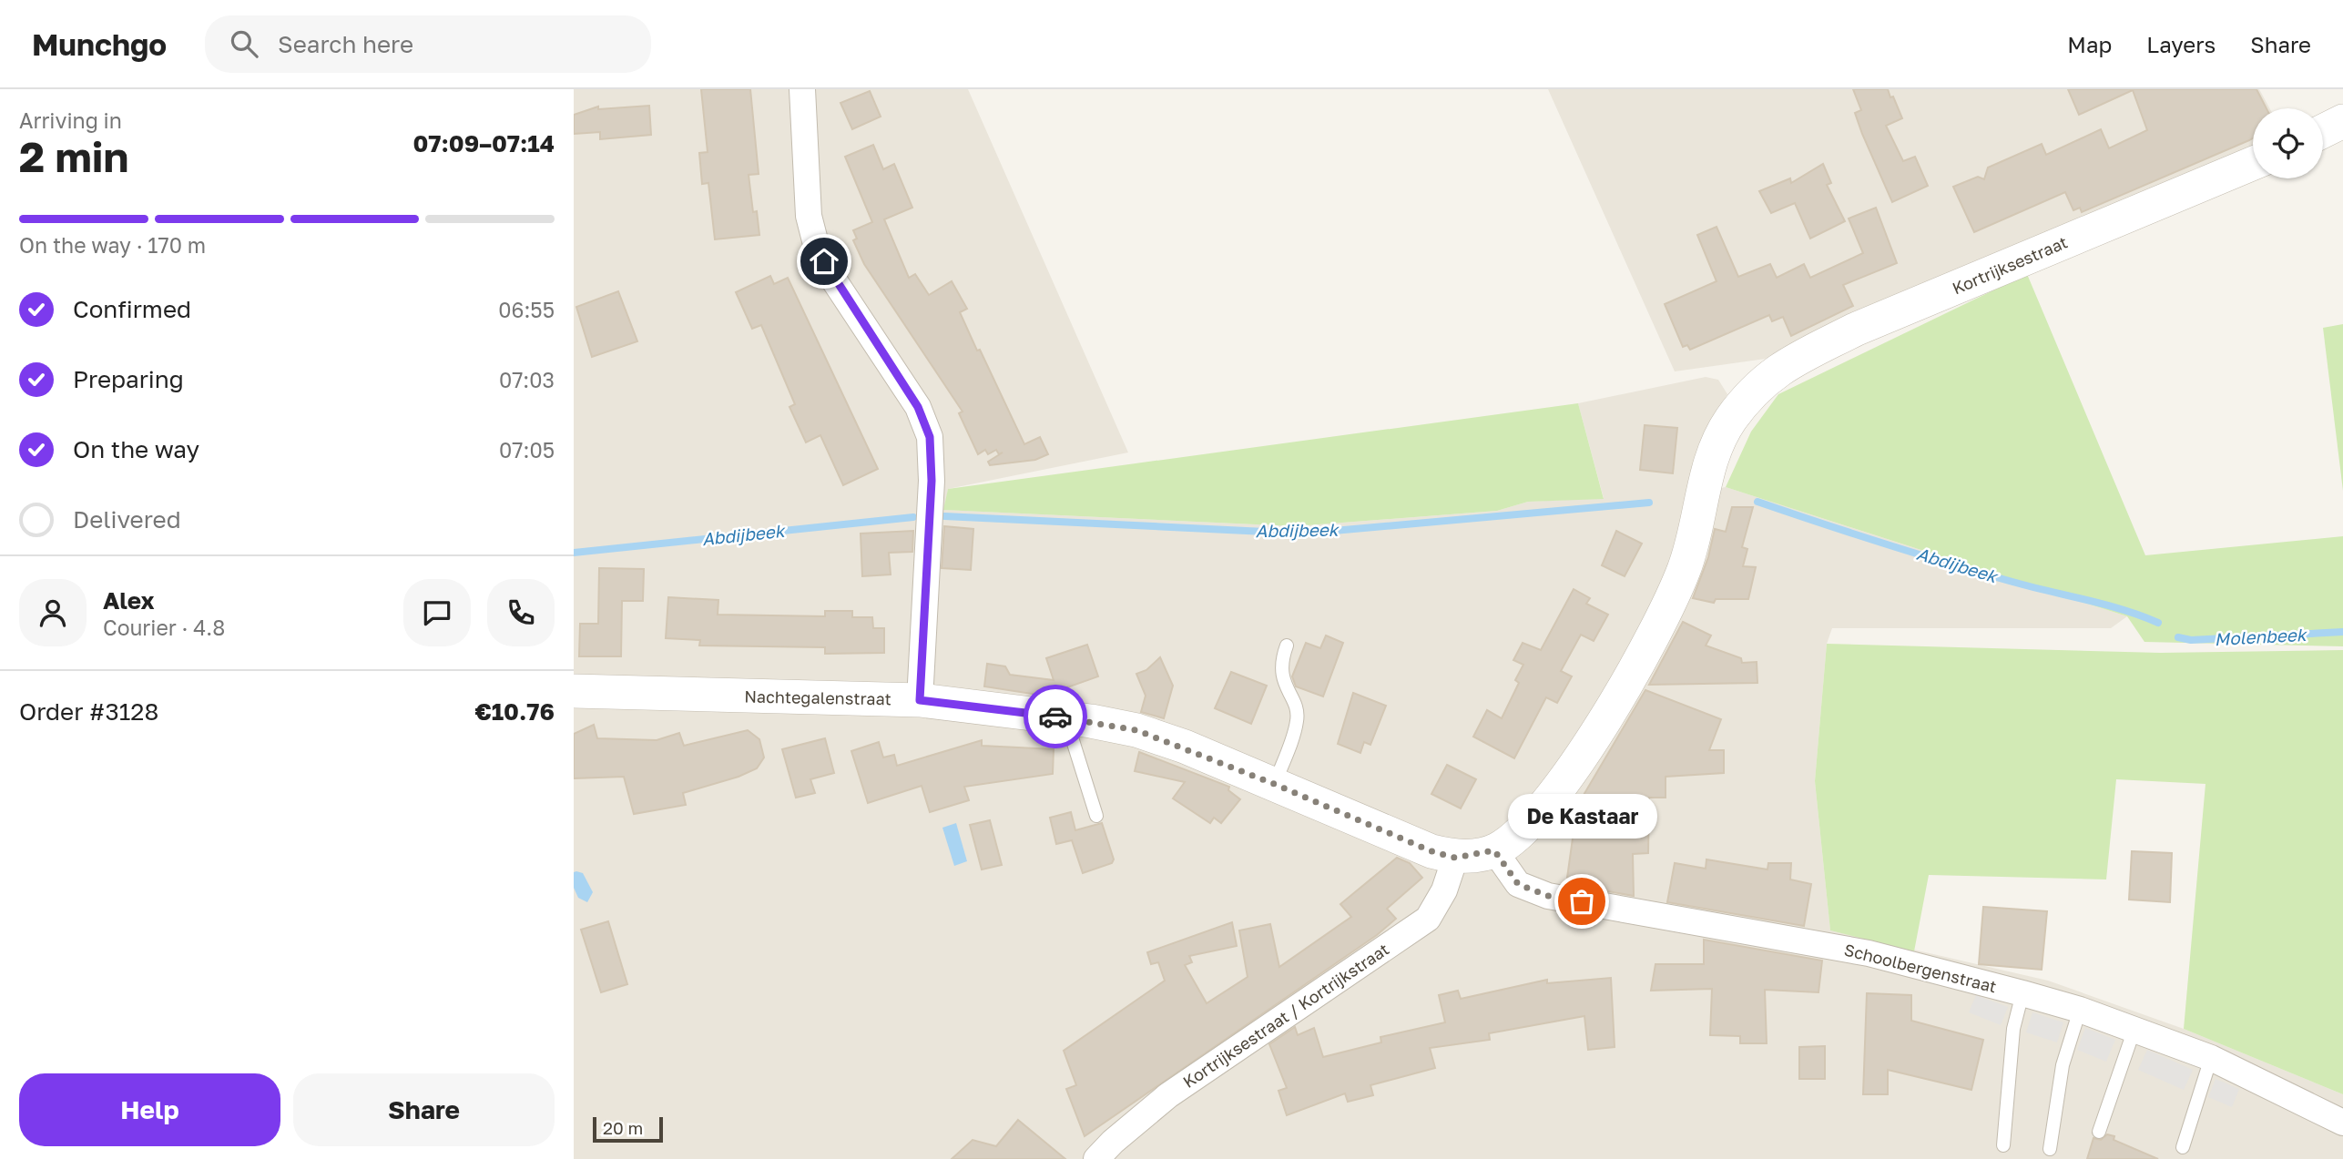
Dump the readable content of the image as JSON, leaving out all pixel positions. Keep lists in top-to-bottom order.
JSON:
{
  "streets": {
    "street": [
      "Kortrijksestraat",
      "Nachtegalenstraat",
      "Schoolbergenstraat",
      "Kortrijksestraat / Kortrijkstraat"
    ]
  },
  "crossings": [
    ["Kortrijksestraat", "Schoolbergenstraat"],
    ["Nachtegalenstraat", "Kortrijksestraat / Kortrijkstraat"]
  ],
  "water": ["Abdijbeek", "Molenbeek"],
  "places": ["De Kastaar"],
  "scale_bar": "20 m",
  "page": {
    "header": "Munchgo",
    "search": "Search here",
    "nav": ["Map", "Layers", "Share"],
    "heading": ["2 min", "Arriving in", "07:09–07:14"],
    "panel": [
      "Alex",
      "Courier · 4.8",
      "Order #3128",
      "€10.76"
    ],
    "bar": "On the way · 170 m",
    "list": [
      ["Confirmed", "06:55"],
      ["Preparing", "07:03"],
      ["On the way", "07:05"],
      "Delivered"
    ],
    "bubble": "De Kastaar",
    "buttons": ["Help", "Share"],
    "scale": "20 m"
  }
}
